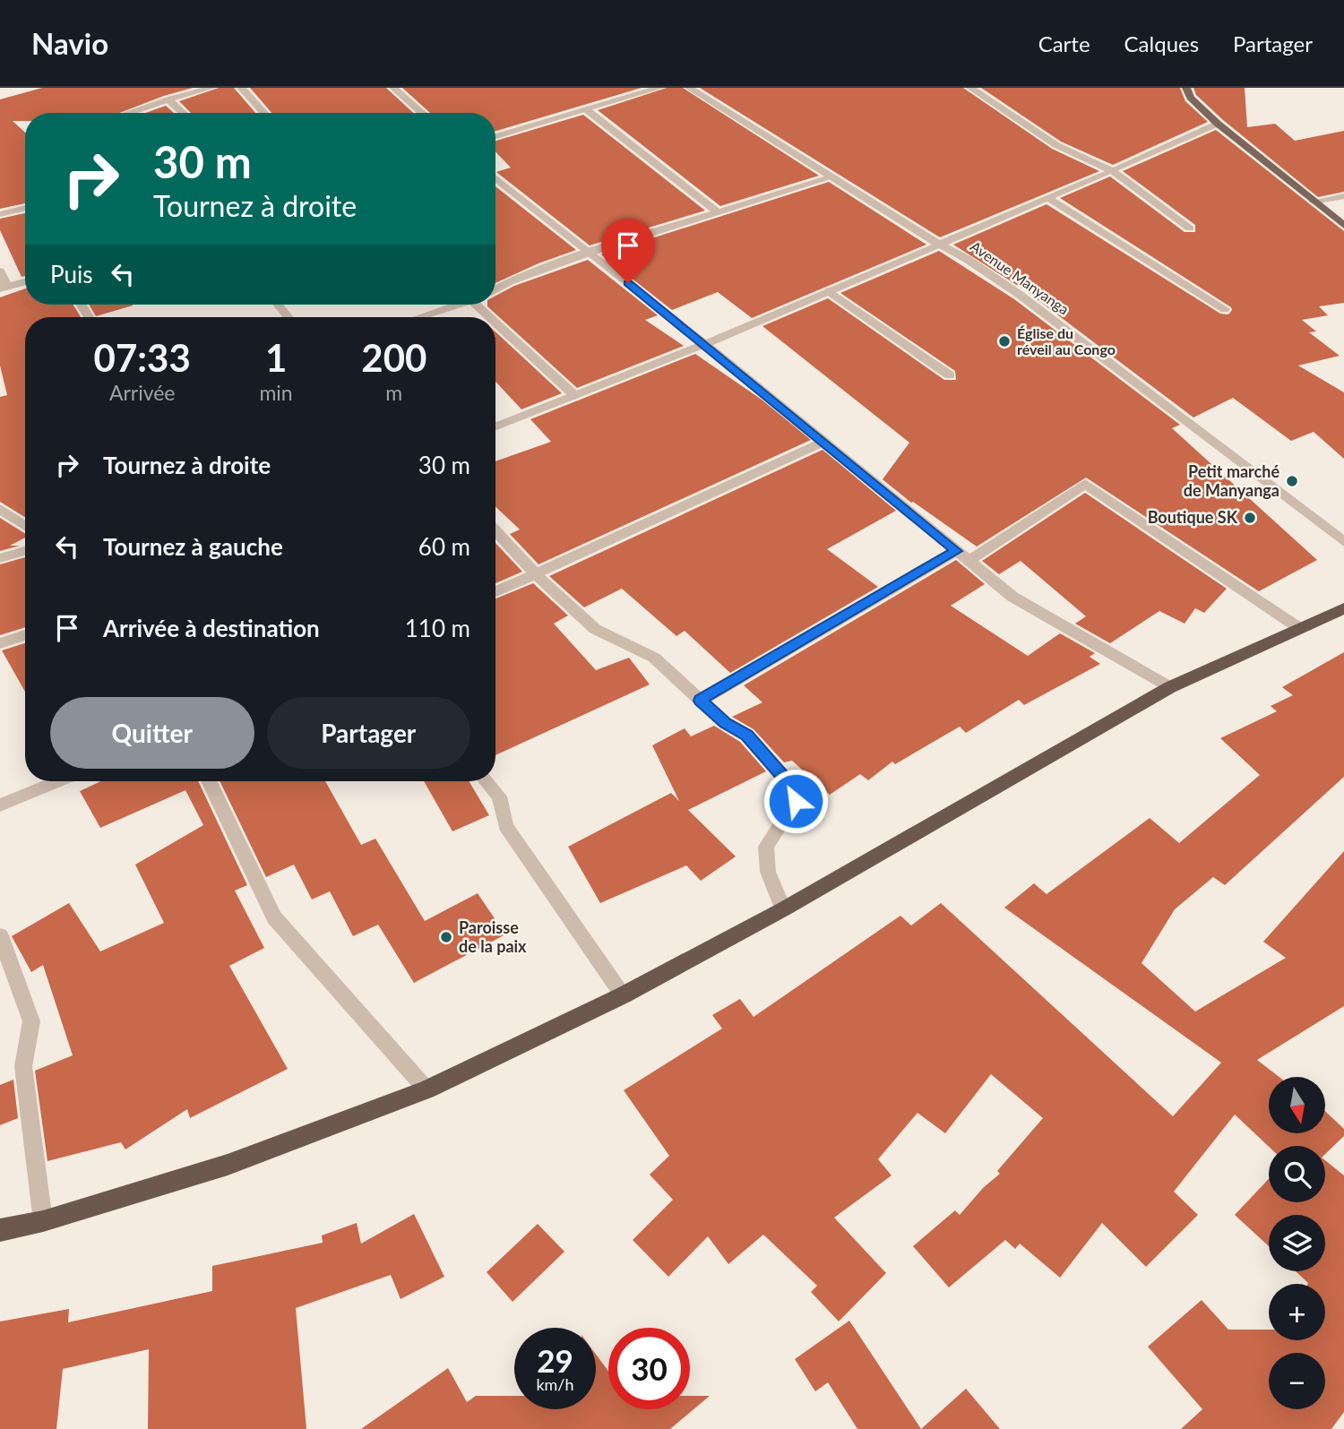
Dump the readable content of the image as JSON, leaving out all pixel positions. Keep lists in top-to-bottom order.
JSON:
{
  "streets": {
    "street": ["Avenue Manyanga"]
  },
  "places": [
    "Église du réveil au Congo",
    "Petit marché de Manyanga",
    "Boutique SK",
    "Paroisse de la paix"
  ],
  "north": "bottom",
  "page": {
    "header": "Navio",
    "nav": ["Carte", "Calques", "Partager"],
    "turn": ["30 m", "Tournez à droite"],
    "then": "Puis",
    "eta": [
      "07:33",
      "Arrivée",
      "1",
      "min",
      "200",
      "m"
    ],
    "list": [
      {
        "name": "Tournez à droite",
        "value": "30 m"
      },
      {
        "name": "Tournez à gauche",
        "value": "60 m"
      },
      {
        "name": "Arrivée à destination",
        "value": "110 m"
      }
    ],
    "buttons": ["Quitter", "Partager"],
    "map_buttons": ["+", "−"],
    "speed": "29 km/h",
    "limit": "30"
  }
}
